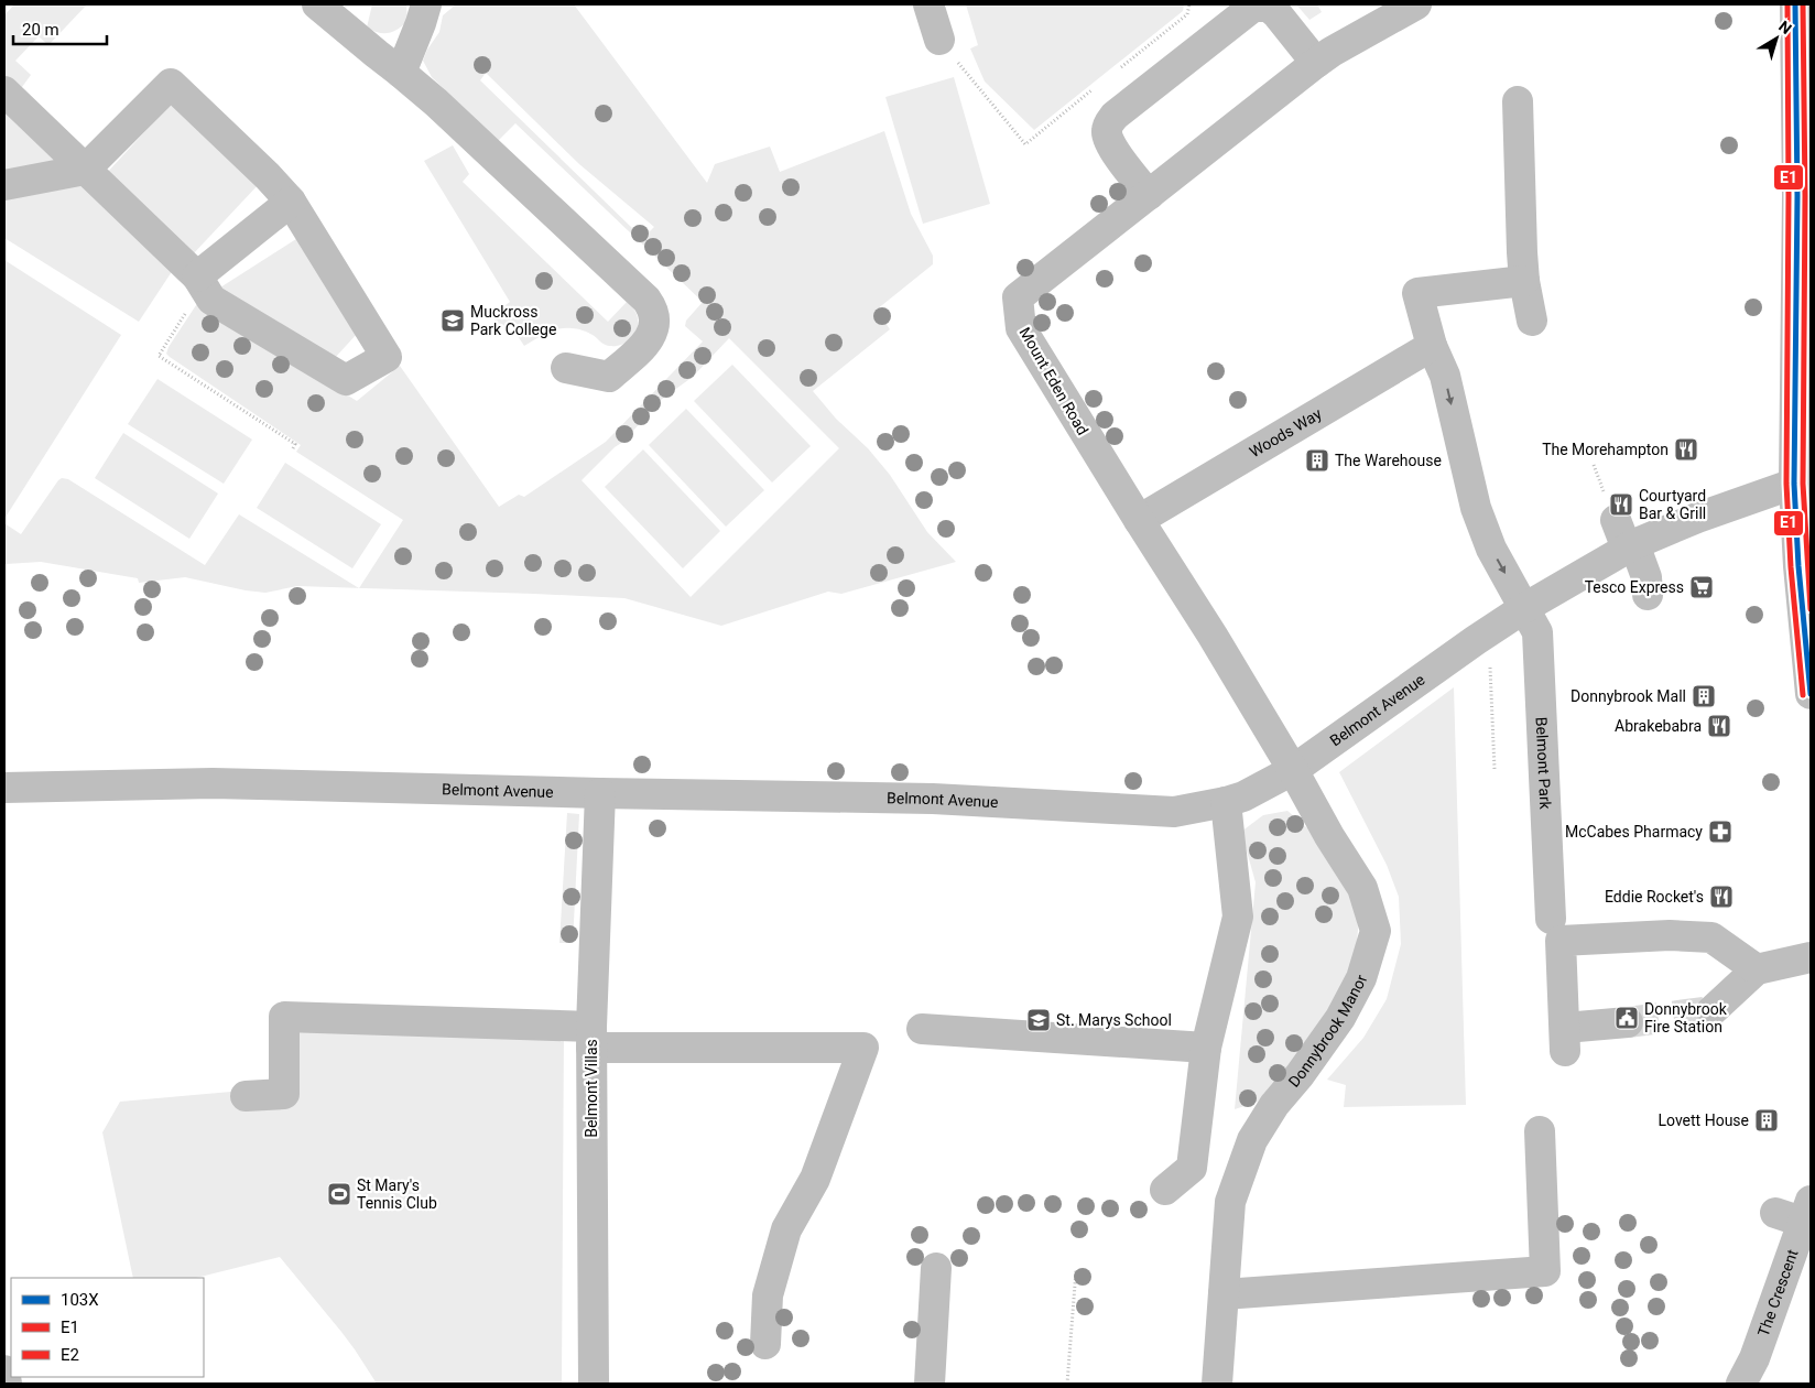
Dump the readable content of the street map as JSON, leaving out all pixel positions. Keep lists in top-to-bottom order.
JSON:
{
  "streets": {
    "street": [
      "Mount Eden Road",
      "Woods Way",
      "Belmont Avenue",
      "Belmont Park",
      "Donnybrook Manor",
      "Belmont Villas",
      "The Crescent"
    ]
  },
  "crossings": [
    ["Mount Eden Road", "Woods Way"],
    ["Mount Eden Road", "Belmont Avenue"],
    ["Mount Eden Road", "Donnybrook Manor"],
    ["Belmont Avenue", "Belmont Park"],
    ["Belmont Avenue", "Donnybrook Manor"],
    ["Belmont Avenue", "Belmont Villas"]
  ],
  "places": {
    "school or university": ["Muckross Park College", "St. Marys School"],
    "restaurant": [
      "The Morehampton",
      "Courtyard Bar & Grill",
      "Abrakebabra",
      "Eddie Rocket's"
    ],
    "building": ["The Warehouse", "Donnybrook Mall", "Lovett House"],
    "supermarket": ["Tesco Express"],
    "pharmacy": ["McCabes Pharmacy"],
    "public building": ["Donnybrook Fire Station"],
    "sports": ["St Mary's Tennis Club"]
  },
  "lines": ["transit line 103X", "transit line E1", "transit line E2"],
  "legend": ["103X", "E1", "E2"],
  "scale_bar": "20 m",
  "north": "top right"
}
